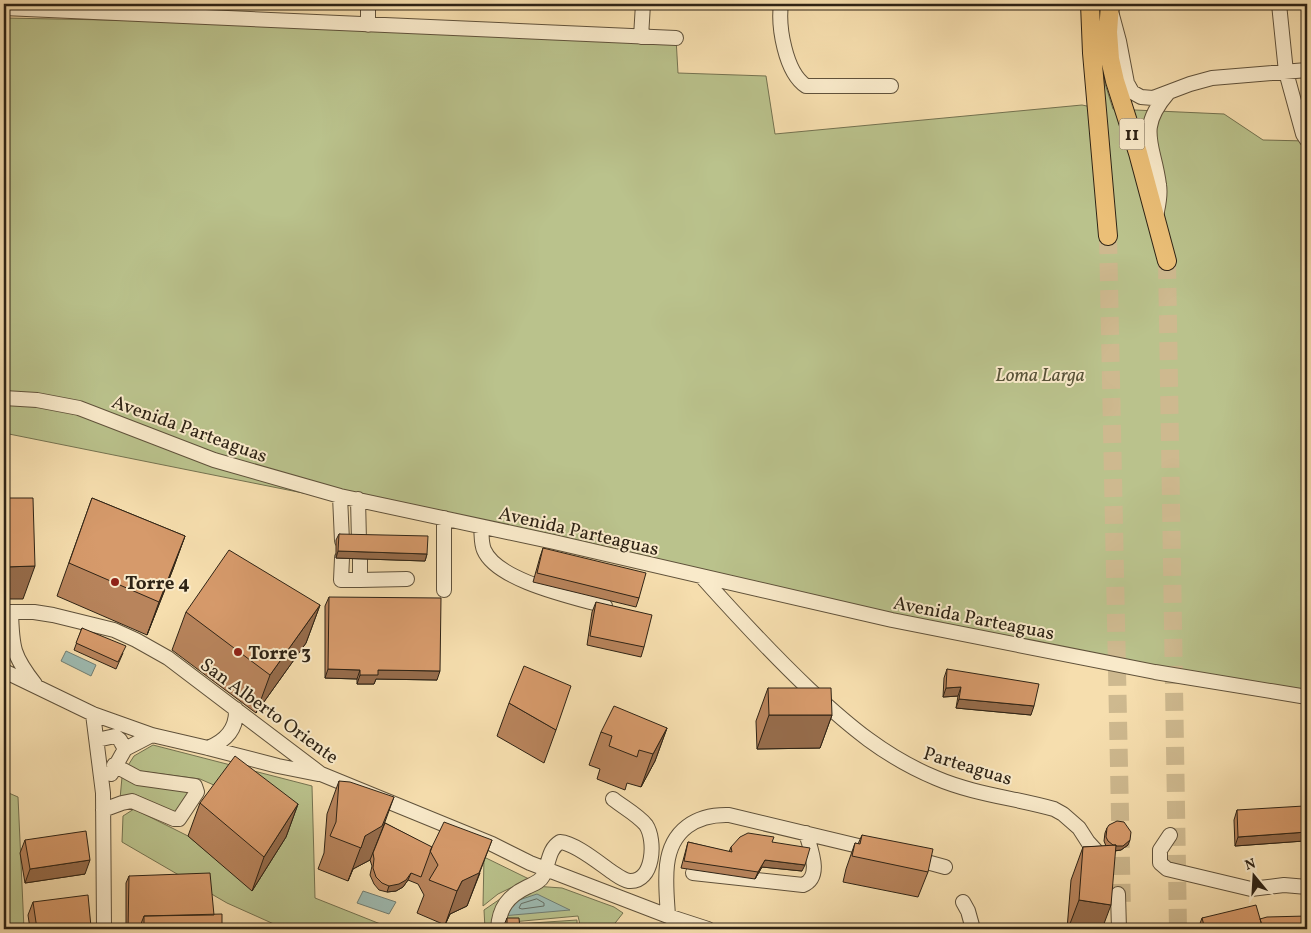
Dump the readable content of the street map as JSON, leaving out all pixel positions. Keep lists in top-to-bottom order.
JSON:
{
  "streets": {
    "main road": ["11"],
    "street": ["Avenida Parteaguas", "San Alberto Oriente", "Parteaguas"]
  },
  "crossings": [
    ["Avenida Parteaguas", "Parteaguas"]
  ],
  "parks": ["Loma Larga"],
  "places": ["Torre 4", "Torre 3"],
  "north": "top"
}
